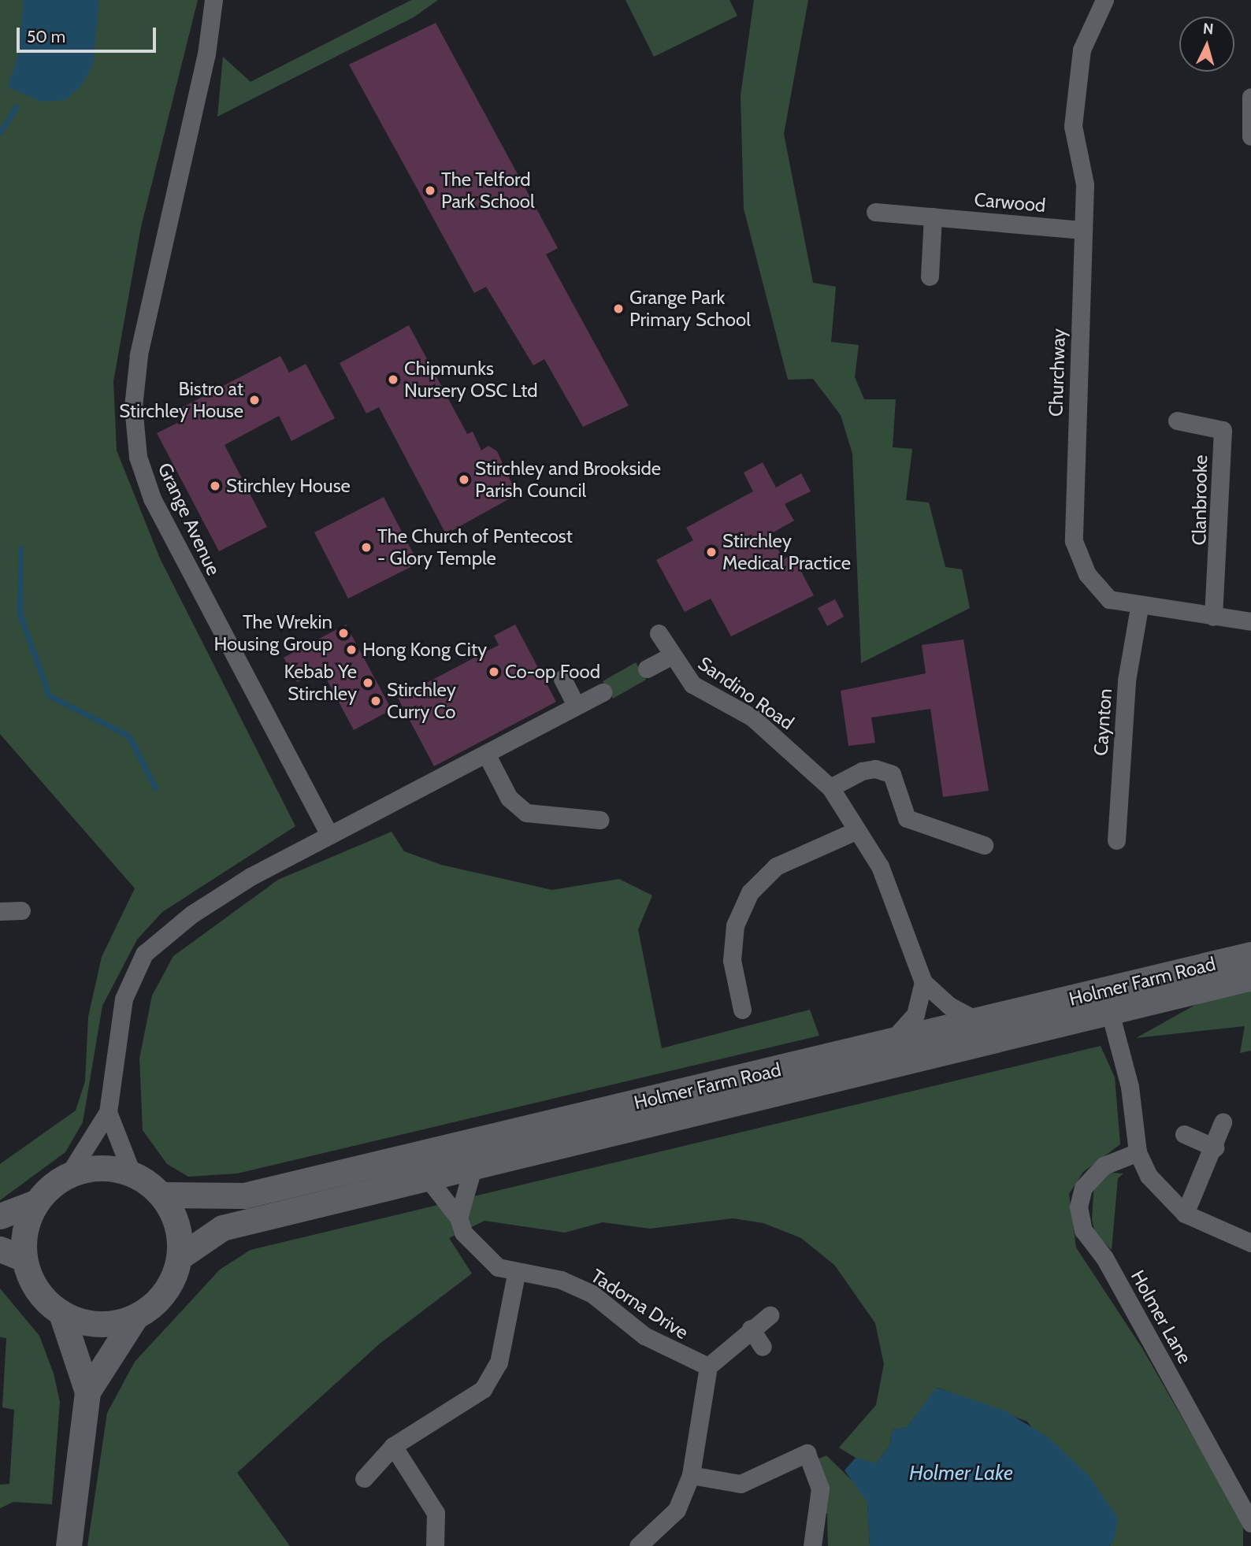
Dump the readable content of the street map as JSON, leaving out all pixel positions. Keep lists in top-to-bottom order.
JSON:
{
  "streets": {
    "street": [
      "Carwood",
      "Churchway",
      "Clanbrooke",
      "Grange Avenue",
      "Sandino Road",
      "Caynton",
      "Holmer Farm Road",
      "Tadorna Drive",
      "Holmer Lane"
    ]
  },
  "crossings": [
    ["Carwood", "Churchway"],
    ["Churchway", "Clanbrooke"],
    ["Churchway", "Caynton"],
    ["Sandino Road", "Holmer Farm Road"],
    ["Holmer Farm Road", "Tadorna Drive"]
  ],
  "water": ["Holmer Lake"],
  "places": [
    "The Telford Park School",
    "Grange Park Primary School",
    "Chipmunks Nursery OSC Ltd",
    "Bistro at Stirchley House",
    "Stirchley and Brookside Parish Council",
    "Stirchley House",
    "The Church of Pentecost - Glory Temple",
    "Stirchley Medical Practice",
    "The Wrekin Housing Group",
    "Hong Kong City",
    "Co-op Food",
    "Kebab Ye Stirchley",
    "Stirchley Curry Co"
  ],
  "scale_bar": "50 m",
  "north": "top"
}
